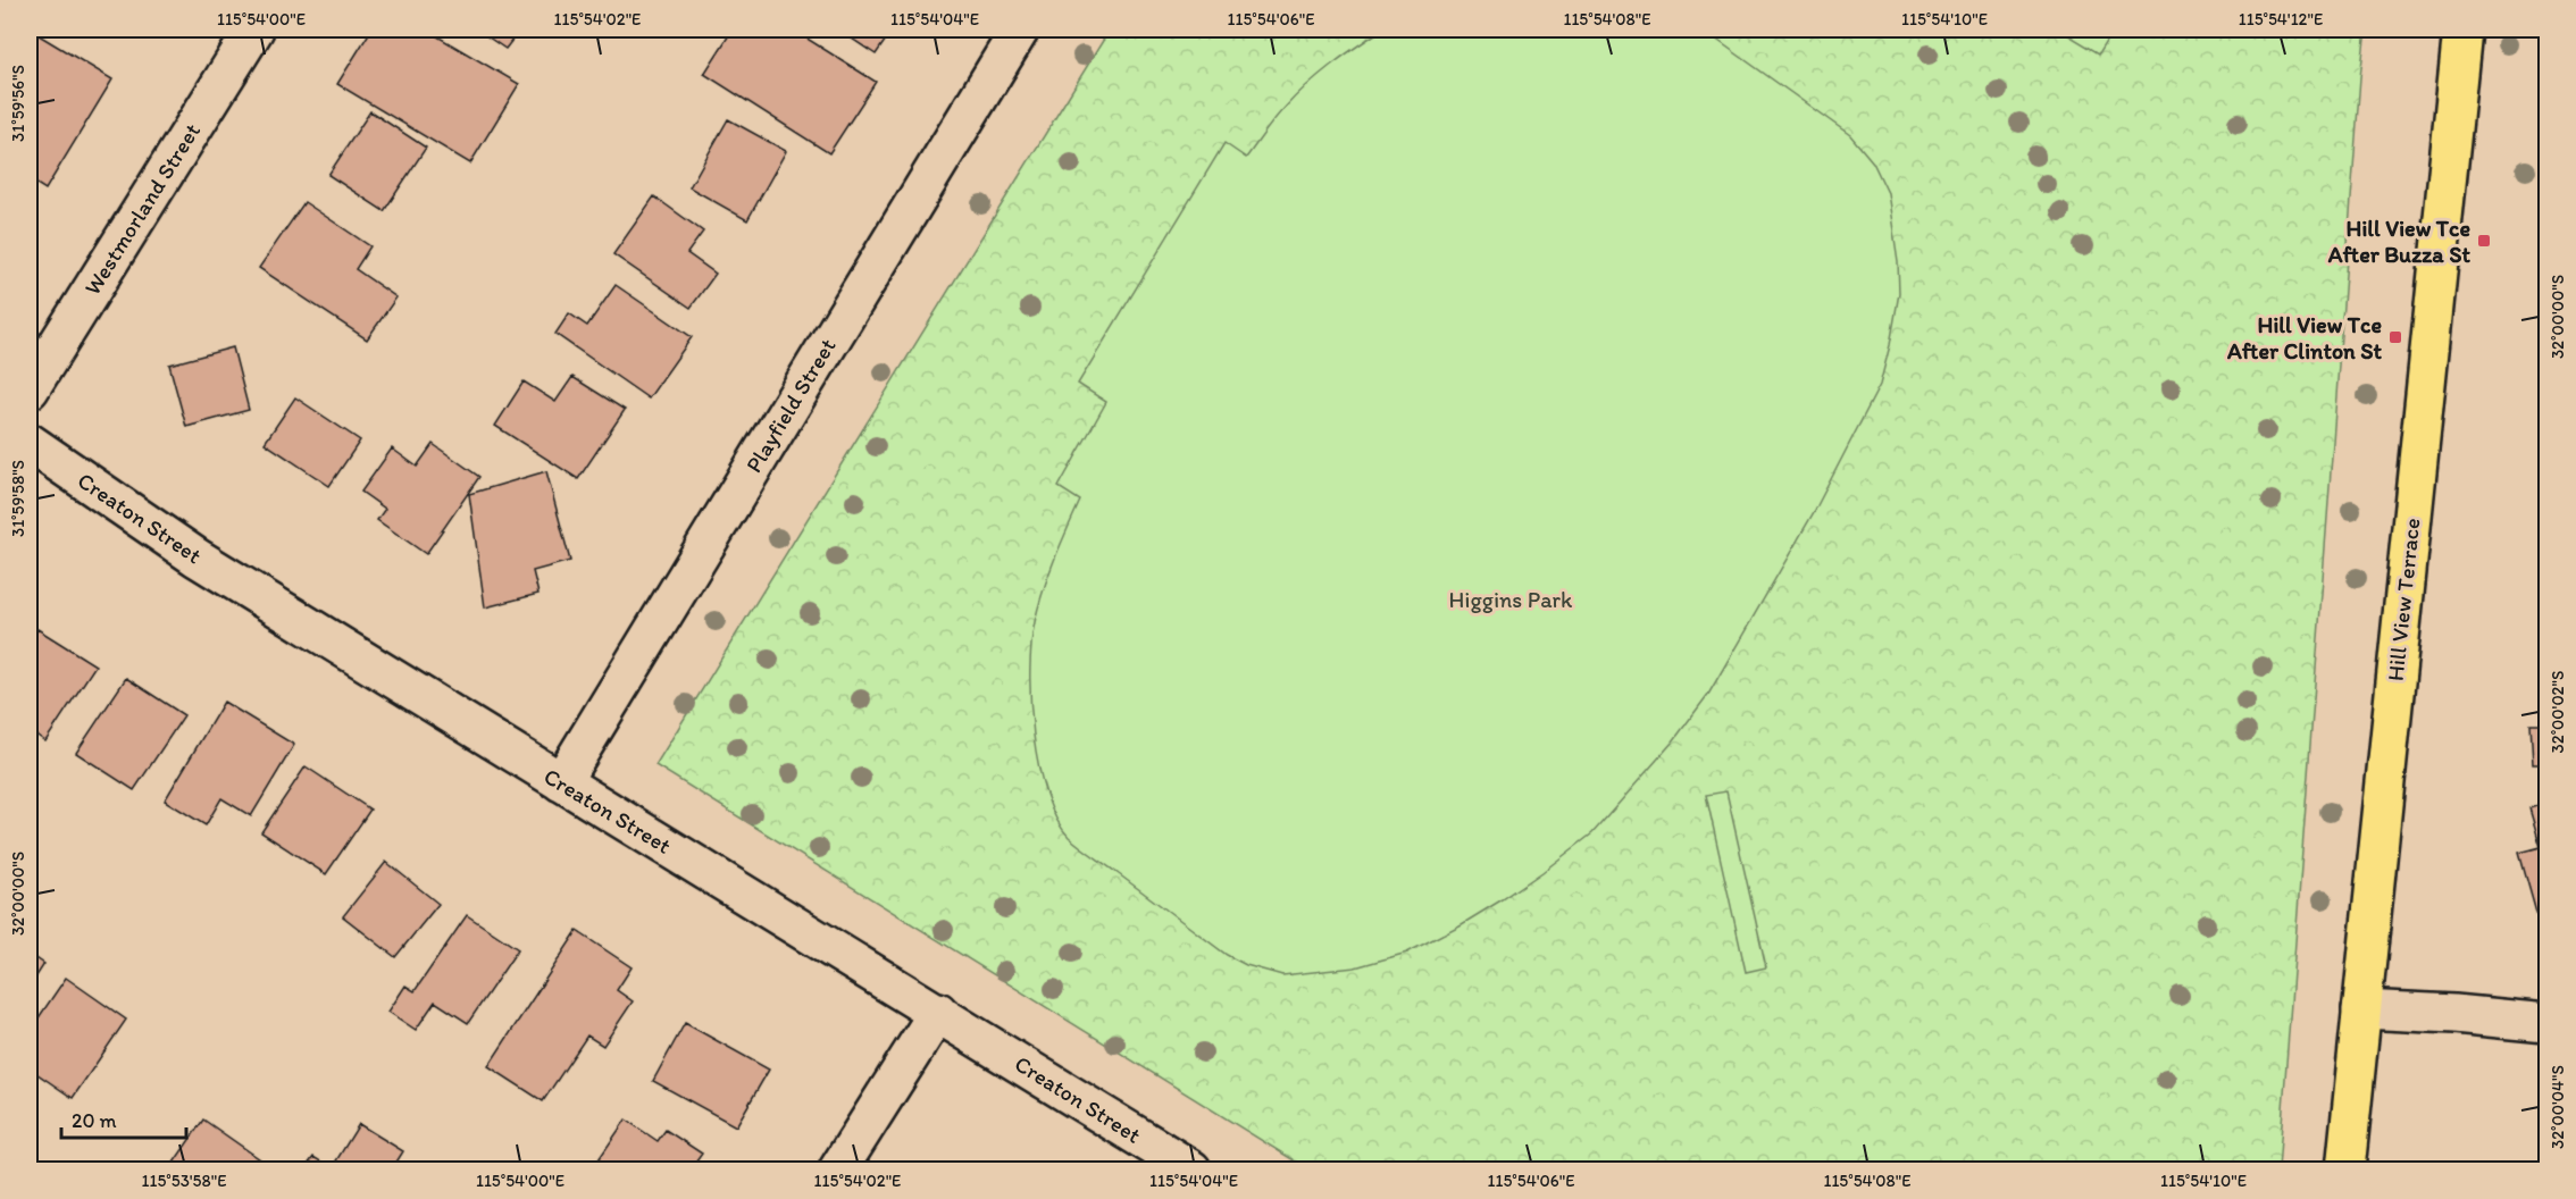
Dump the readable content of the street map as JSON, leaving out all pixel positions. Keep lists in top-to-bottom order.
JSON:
{
  "streets": {
    "main road": ["Hill View Terrace"],
    "street": ["Westmorland Street", "Playfield Street", "Creaton Street"]
  },
  "crossings": [
    ["Playfield Street", "Creaton Street"]
  ],
  "parks": ["Higgins Park"],
  "places": {
    "transit": ["Hill View Tce After Buzza St", "Hill View Tce After Clinton St"]
  },
  "scale_bar": "20 m",
  "coordinates": [
    "115°54'00\"E",
    "115°54'02\"E",
    "115°54'04\"E",
    "115°54'06\"E",
    "115°54'08\"E",
    "115°54'10\"E",
    "115°54'12\"E",
    "31°59'56\"S",
    "32°00'00\"S",
    "31°59'58\"S",
    "32°00'02\"S",
    "32°00'04\"S",
    "115°53'58\"E"
  ]
}
